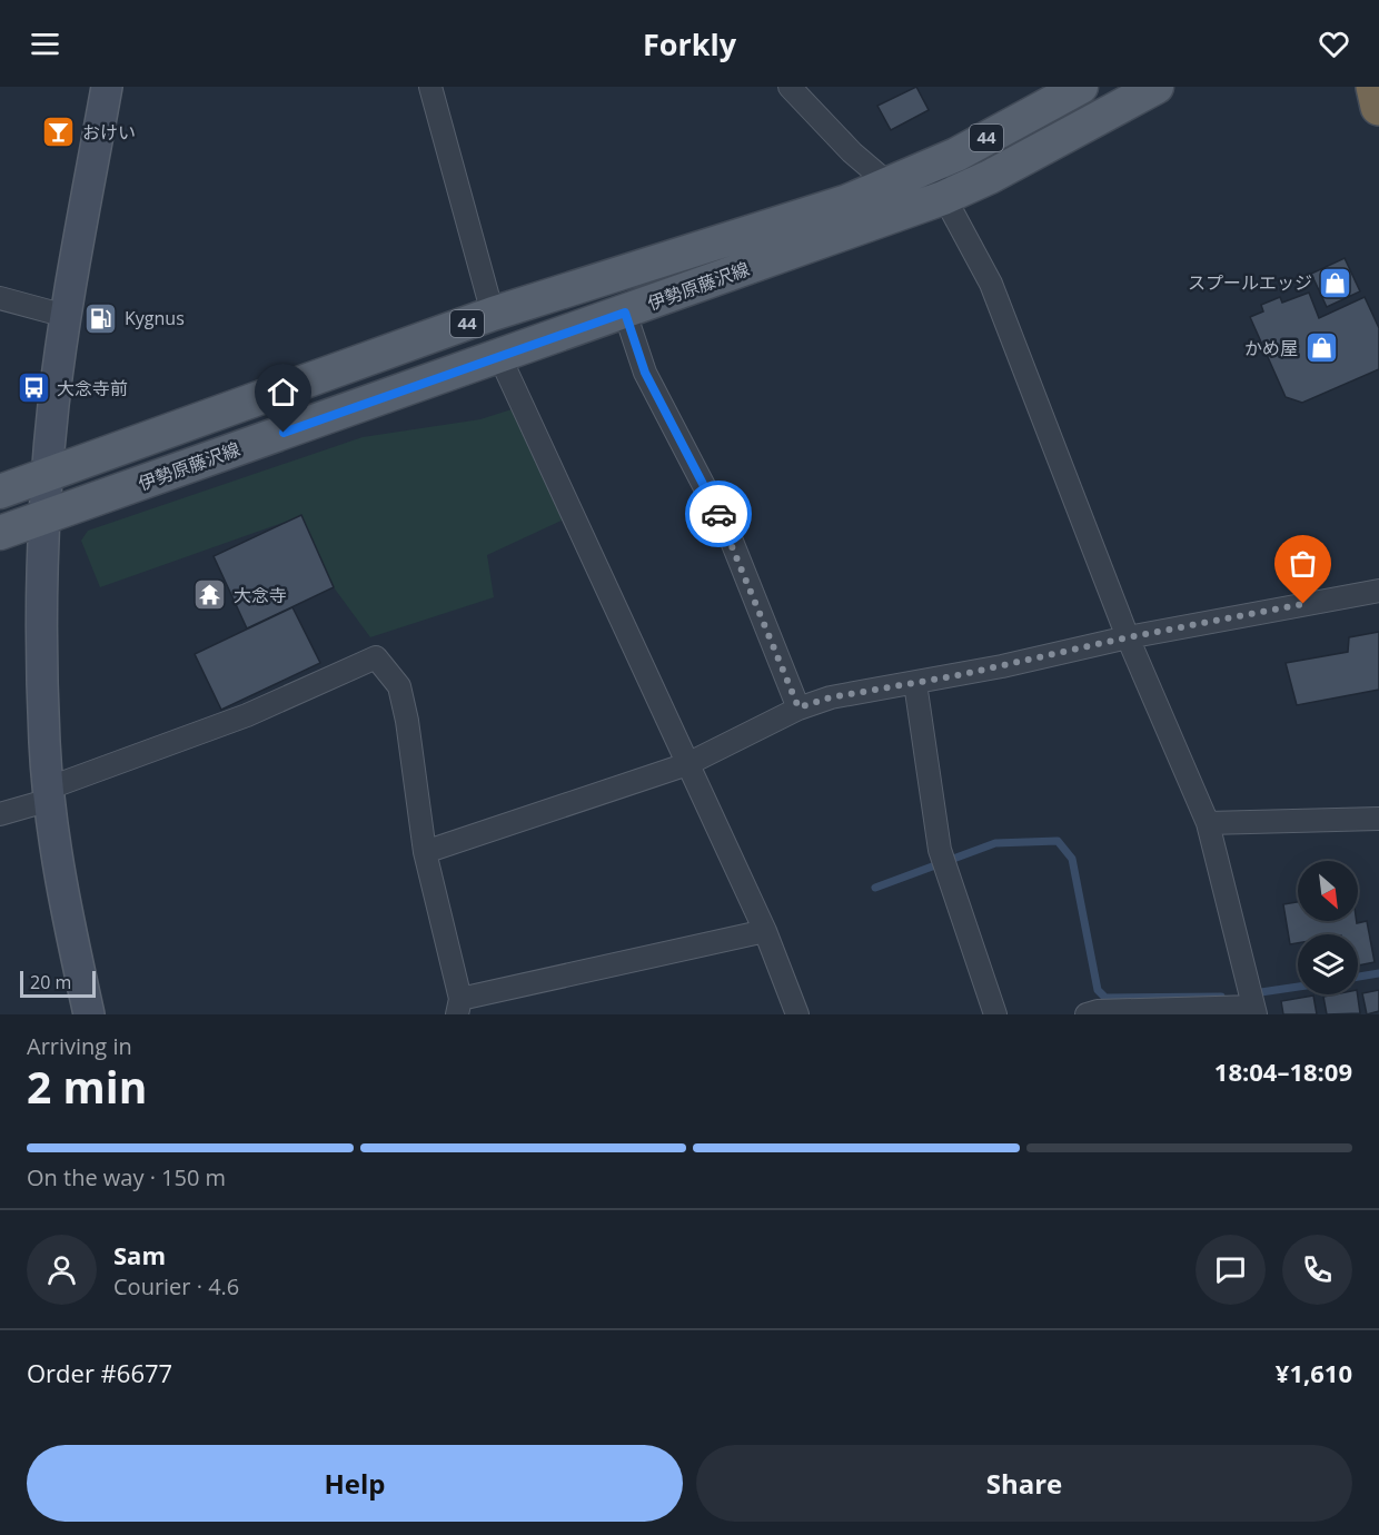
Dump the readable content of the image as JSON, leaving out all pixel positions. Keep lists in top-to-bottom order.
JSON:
{
  "streets": {
    "main road": ["44", "伊勢原藤沢線"]
  },
  "places": {
    "bar": ["おけい"],
    "shop": ["スプールエッジ", "かめ屋"],
    "fuel station": ["Kygnus"],
    "bus stop": ["大念寺前"],
    "temple": ["大念寺"]
  },
  "scale_bar": "20 m",
  "north": "bottom right",
  "page": {
    "header": "Forkly",
    "scale": "20 m",
    "heading": ["2 min", "Arriving in", "18:04–18:09"],
    "panel": [
      "Sam",
      "Courier · 4.6",
      "Order #6677",
      "¥1,610"
    ],
    "bar": "On the way · 150 m",
    "buttons": ["Help", "Share"]
  }
}
